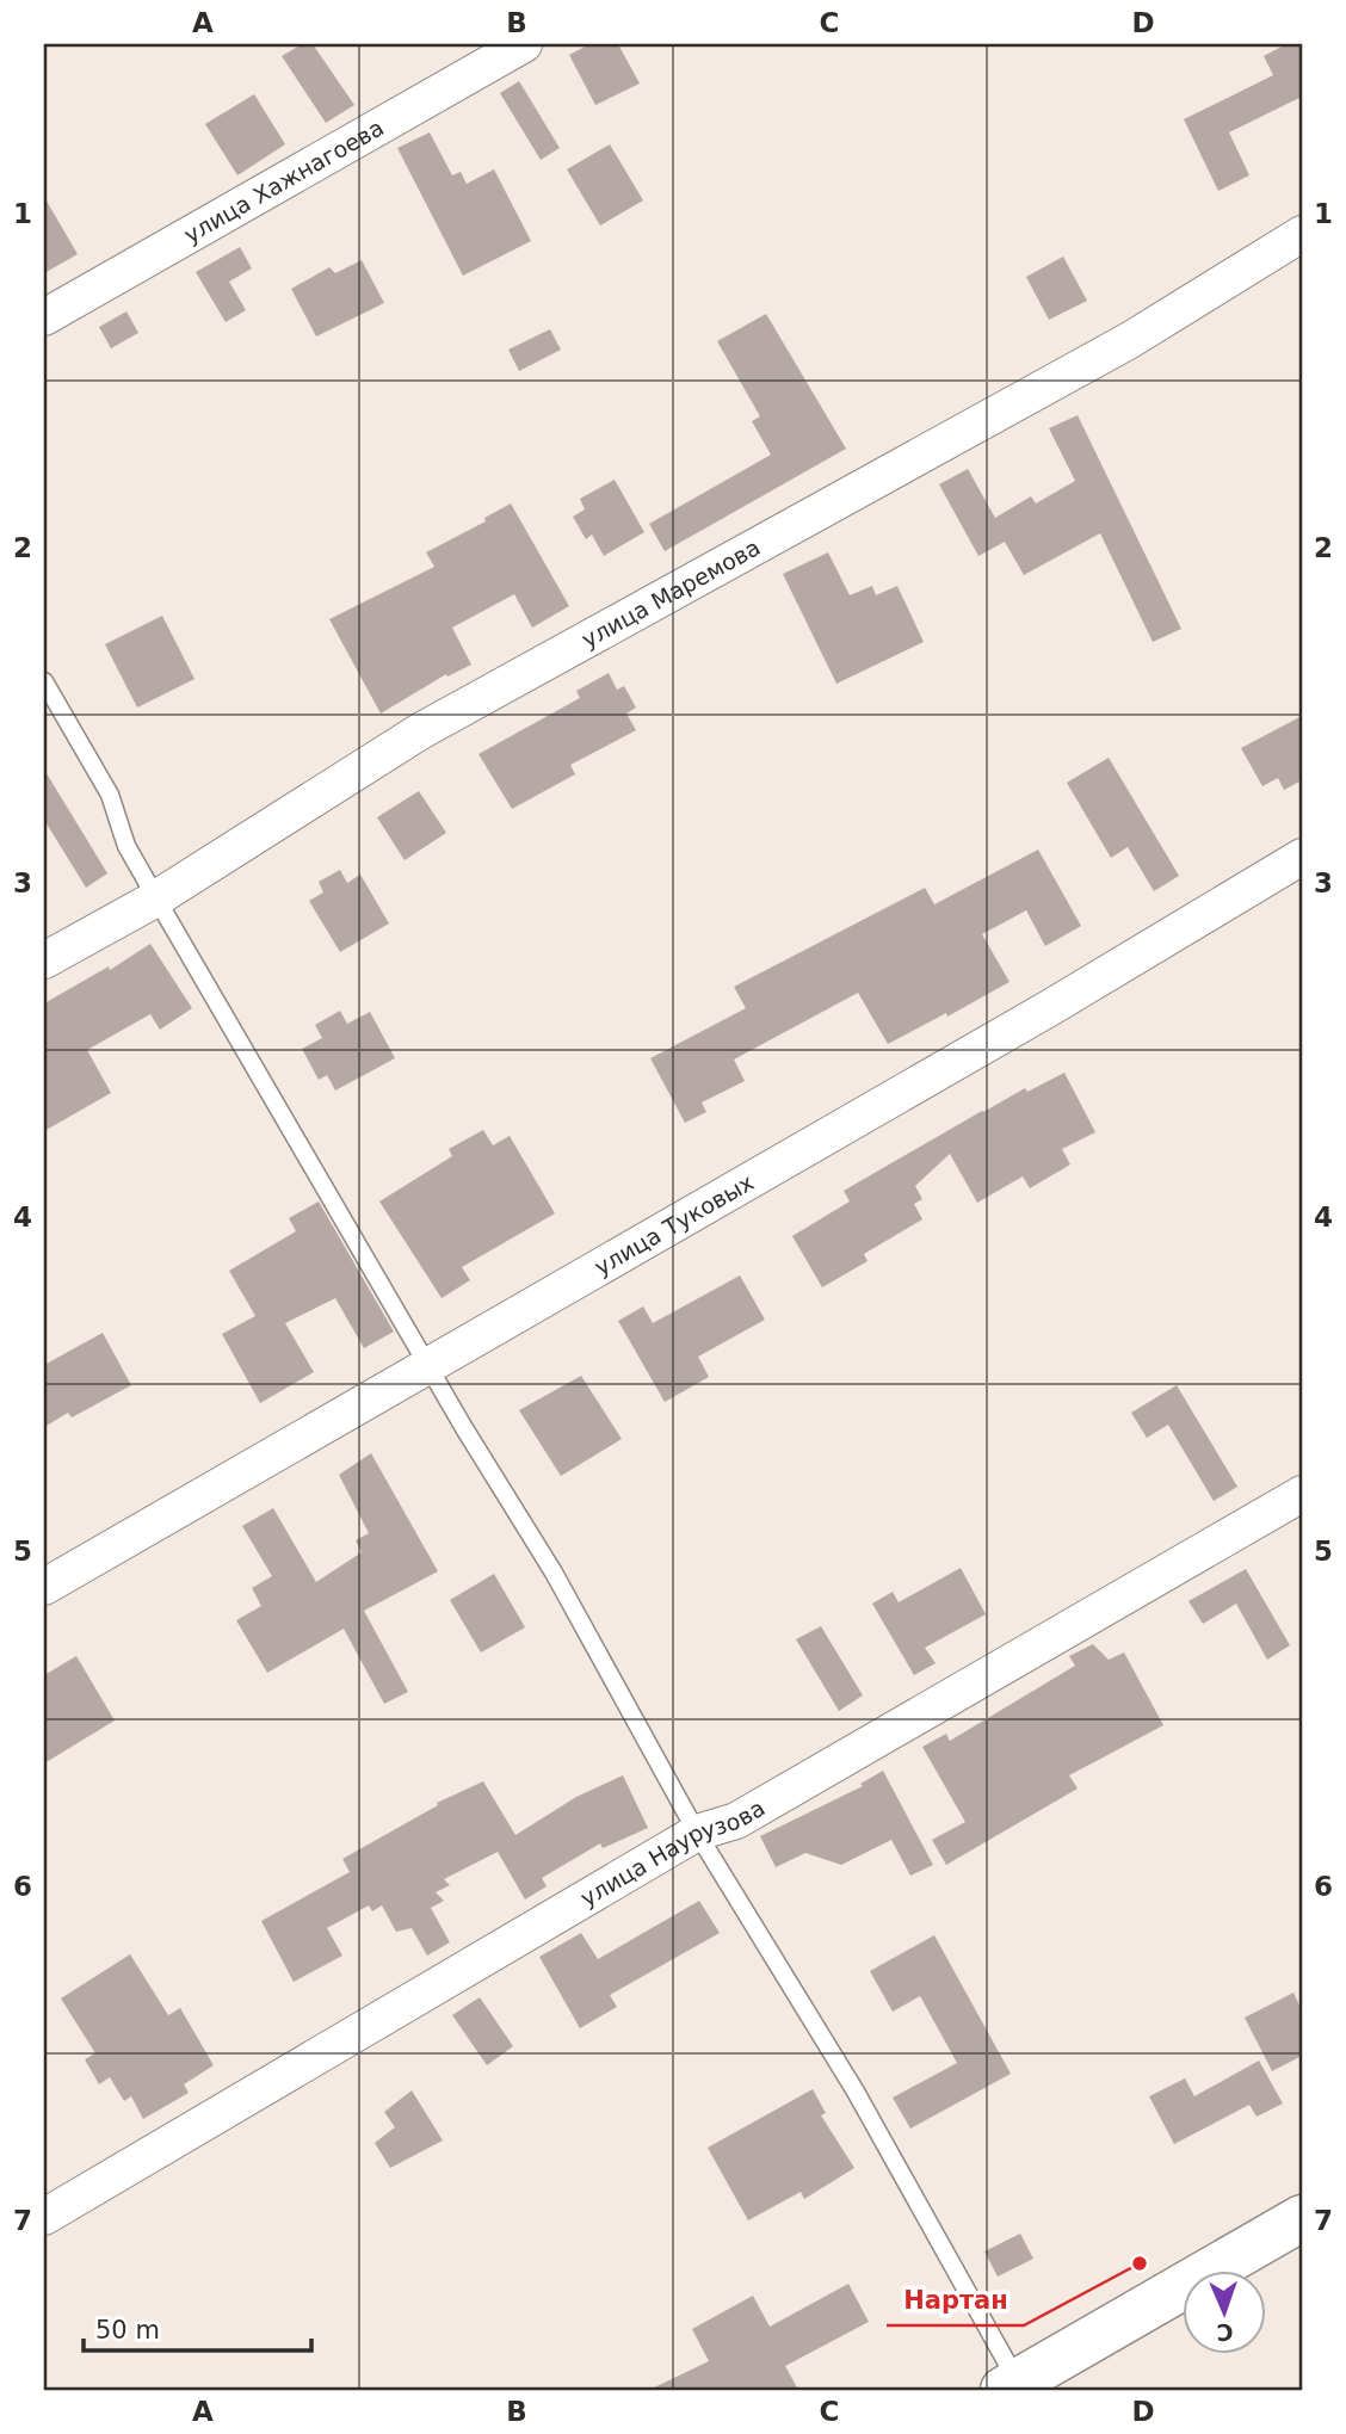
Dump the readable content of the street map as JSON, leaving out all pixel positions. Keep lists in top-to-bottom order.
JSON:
{
  "streets": {
    "street": [
      "улица Хажнагоева",
      "улица Маремова",
      "улица Туковых",
      "улица Наурузова"
    ]
  },
  "places": ["Нартан"],
  "scale_bar": "50 m",
  "north": "bottom",
  "grid": {
    "columns": [
      "A",
      "B",
      "C",
      "D"
    ],
    "rows": [
      "1",
      "2",
      "3",
      "4",
      "5",
      "6",
      "7"
    ]
  }
}
